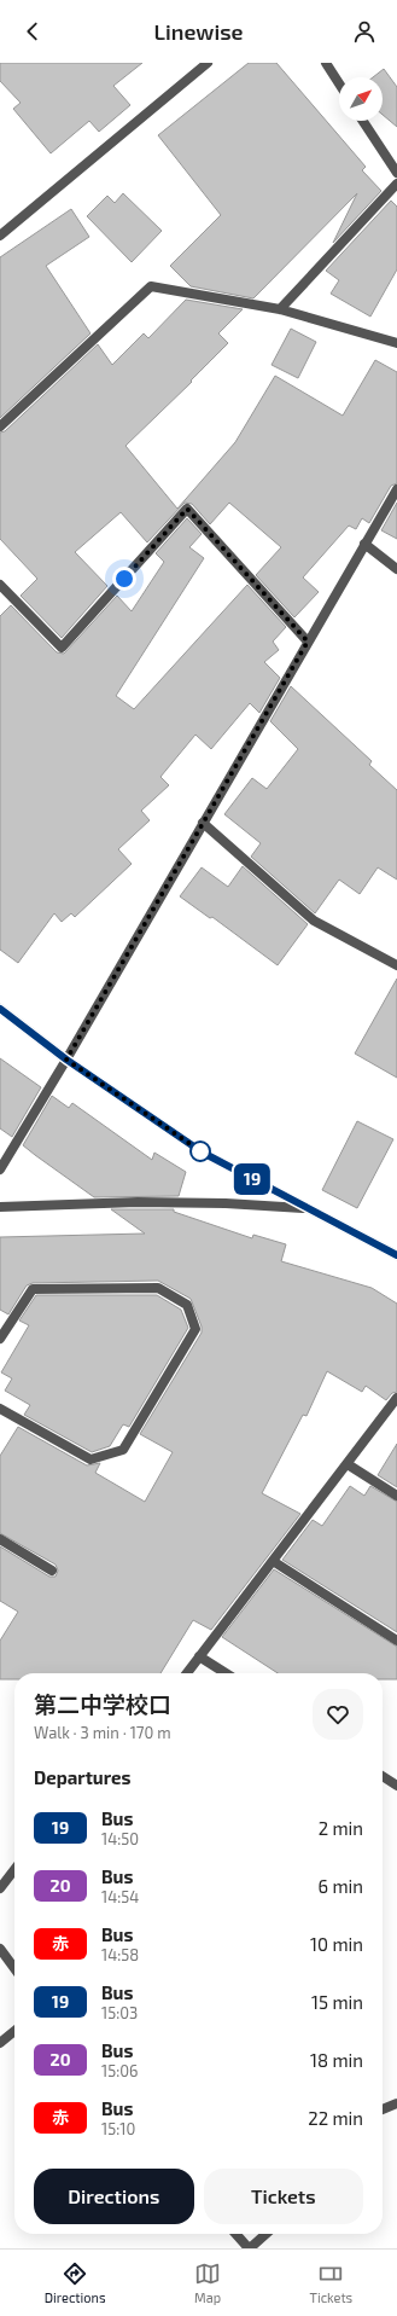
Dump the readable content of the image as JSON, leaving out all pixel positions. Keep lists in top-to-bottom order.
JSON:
{
  "lines": ["bus line 19"],
  "north": "top right",
  "page": {
    "header": "Linewise",
    "on_map": "19",
    "heading": [
      ["第二中学校口", "Walk · 3 min · 170 m"],
      "Departures"
    ],
    "list": [
      {
        "mark": "19",
        "name": "Bus",
        "note": "14:50",
        "value": "2 min"
      },
      {
        "mark": "20",
        "name": "Bus",
        "note": "14:54",
        "value": "6 min"
      },
      {
        "mark": "赤",
        "name": "Bus",
        "note": "14:58",
        "value": "10 min"
      },
      {
        "mark": "19",
        "name": "Bus",
        "note": "15:03",
        "value": "15 min"
      },
      {
        "mark": "20",
        "name": "Bus",
        "note": "15:06",
        "value": "18 min"
      },
      {
        "mark": "赤",
        "name": "Bus",
        "note": "15:10",
        "value": "22 min"
      }
    ],
    "buttons": ["Directions", "Tickets"],
    "tabs": ["Directions", "Map", "Tickets"]
  }
}
